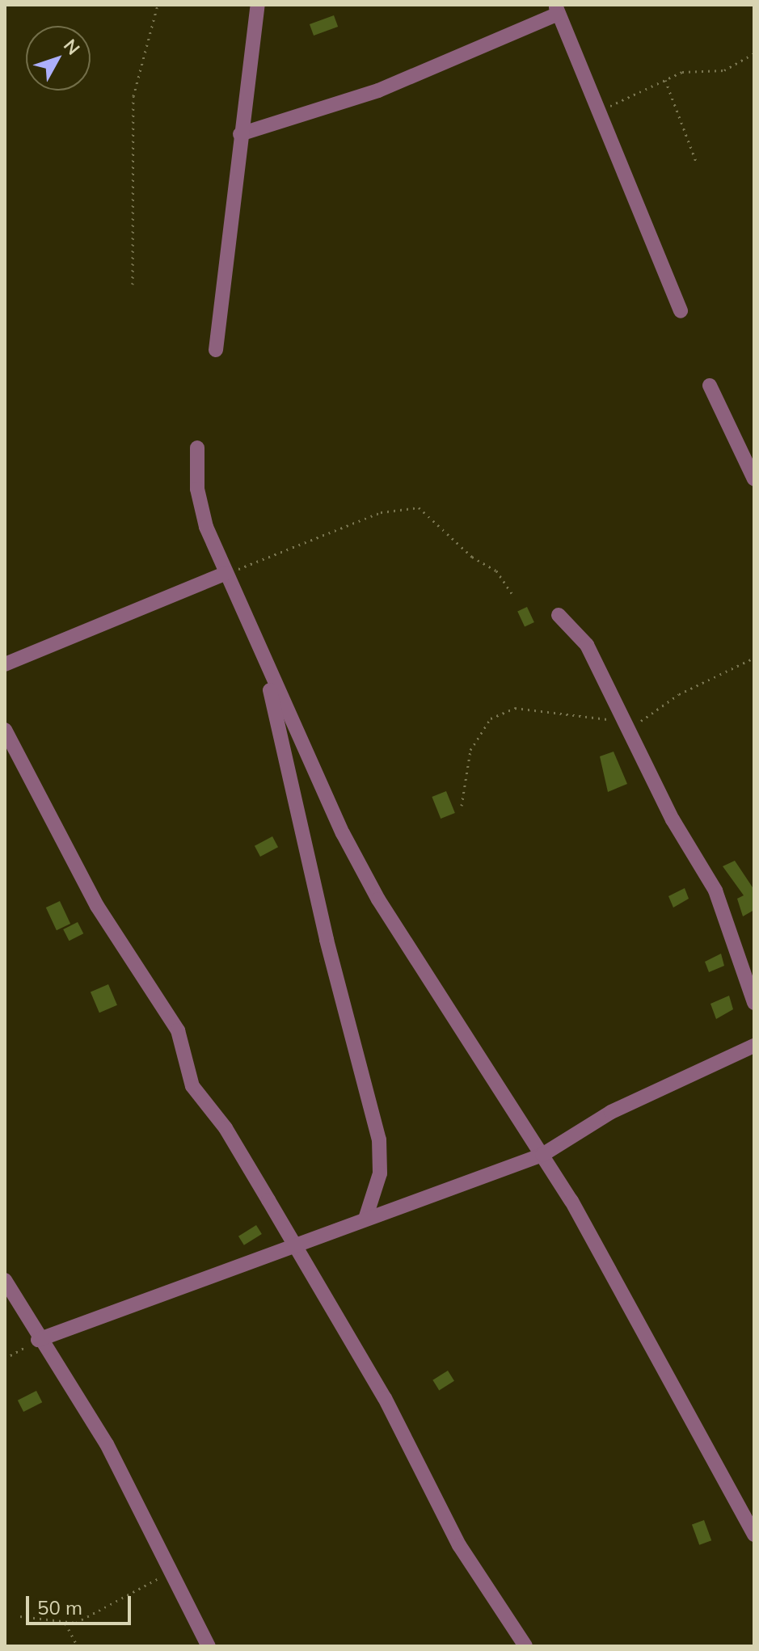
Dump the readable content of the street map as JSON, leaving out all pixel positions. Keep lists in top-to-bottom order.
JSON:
{
  "scale_bar": "50 m",
  "north": "top right"
}
